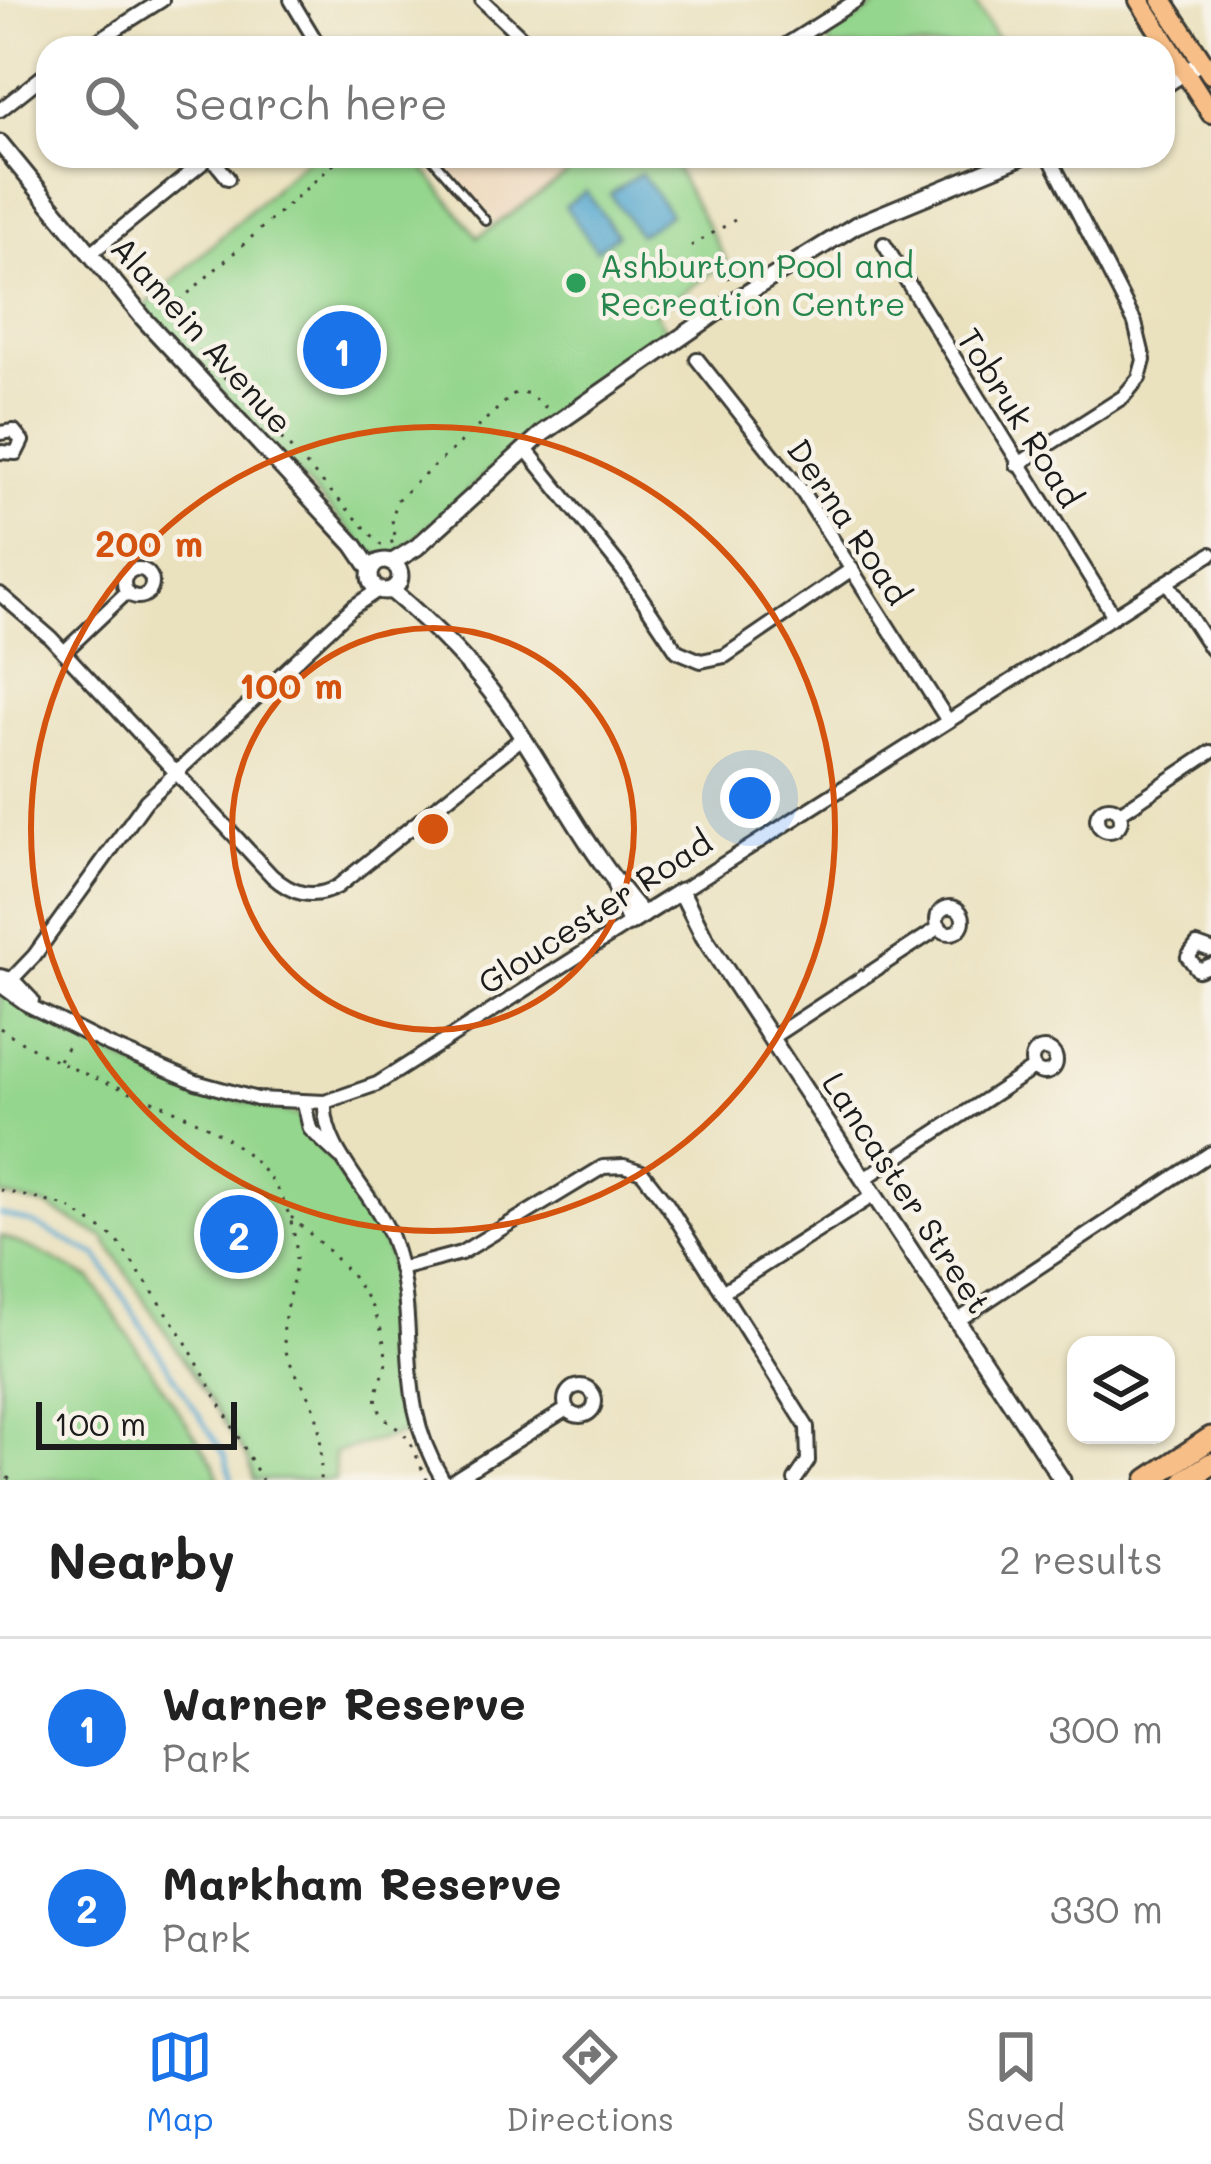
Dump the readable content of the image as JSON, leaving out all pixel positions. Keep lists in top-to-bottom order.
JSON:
{
  "streets": {
    "street": [
      "Alamein Avenue",
      "Tobruk Road",
      "Derna Road",
      "Gloucester Road",
      "Lancaster Street"
    ]
  },
  "crossings": [
    ["Alamein Avenue", "Gloucester Road"],
    ["Tobruk Road", "Gloucester Road"],
    ["Derna Road", "Gloucester Road"],
    ["Gloucester Road", "Lancaster Street"]
  ],
  "places": ["Ashburton Pool and Recreation Centre"],
  "scale_bar": "100 m",
  "page": {
    "search": "Search here",
    "pins": ["1", "2"],
    "scale": "100 m",
    "heading": ["Nearby", "2 results"],
    "list": [
      {
        "mark": "1",
        "name": "Warner Reserve",
        "note": "Park",
        "value": "300 m"
      },
      {
        "mark": "2",
        "name": "Markham Reserve",
        "note": "Park",
        "value": "330 m"
      }
    ],
    "nav": ["Map", "Directions", "Saved"]
  },
  "rings": ["200 m", "100 m"]
}
